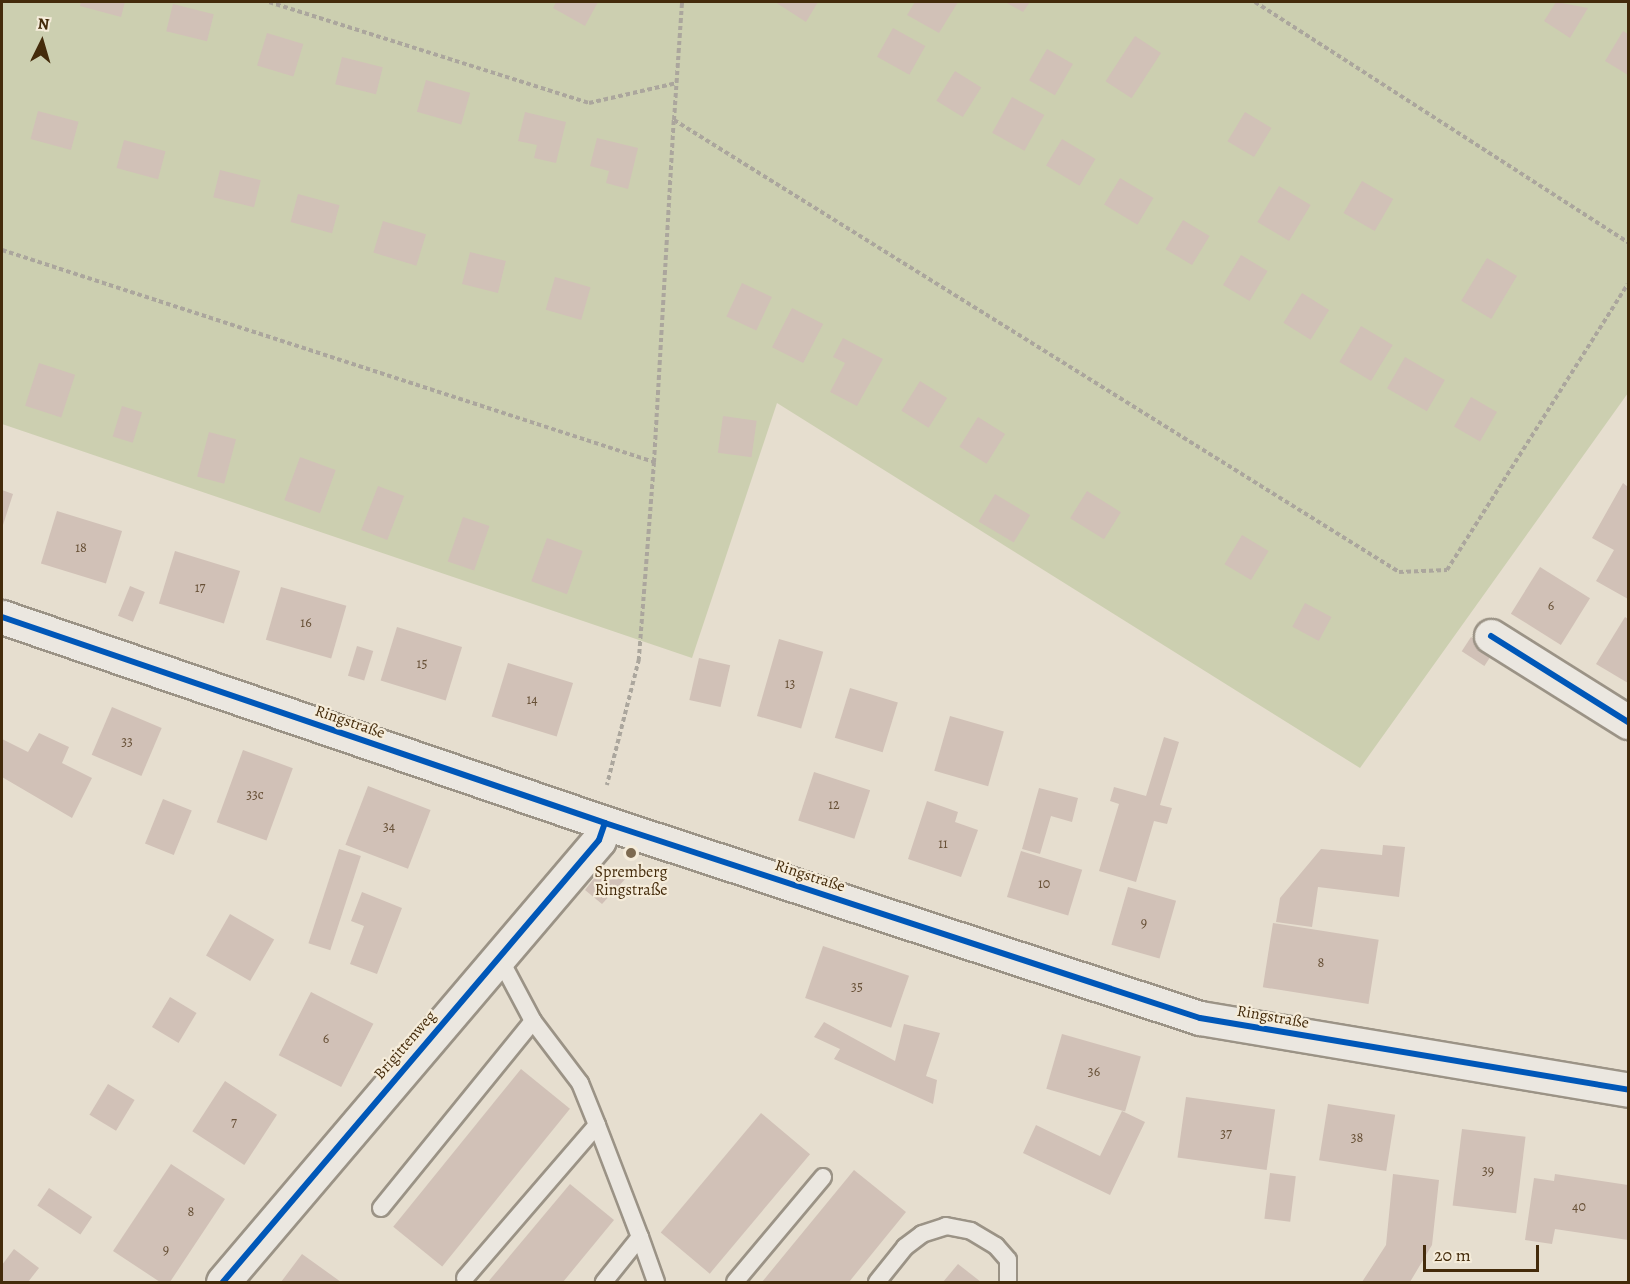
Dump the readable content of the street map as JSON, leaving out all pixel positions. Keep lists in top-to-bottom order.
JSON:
{
  "streets": {
    "street": ["Ringstraße", "Brigittenweg"]
  },
  "crossings": [
    ["Ringstraße", "Brigittenweg"]
  ],
  "places": ["Spremberg Ringstraße"],
  "house_numbers": [
    "18",
    "17",
    "6",
    "16",
    "15",
    "13",
    "14",
    "33",
    "33c",
    "12",
    "34",
    "11",
    "10",
    "9",
    "8",
    "35",
    "6",
    "36",
    "7",
    "37",
    "38",
    "39",
    "40",
    "8",
    "9"
  ],
  "scale_bar": "20 m",
  "north": "top"
}
